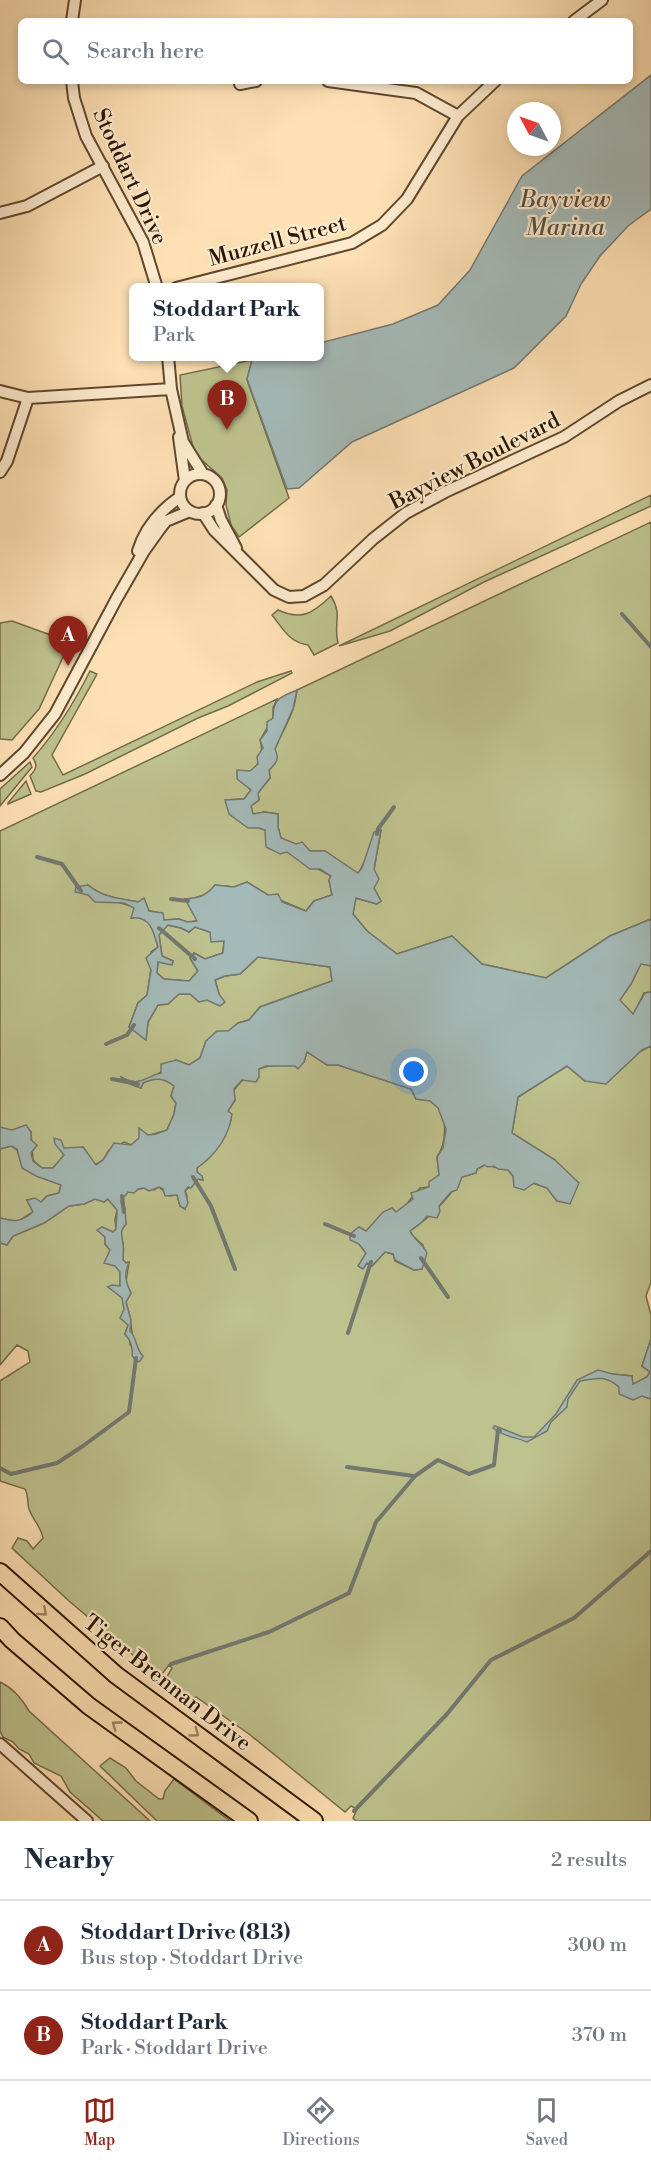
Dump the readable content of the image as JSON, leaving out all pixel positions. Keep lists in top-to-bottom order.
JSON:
{
  "streets": {
    "main road": ["Tiger Brennan Drive"],
    "street": ["Stoddart Drive", "Muzzell Street", "Bayview Boulevard"]
  },
  "water": ["Bayview Marina"],
  "north": "top left",
  "page": {
    "search": "Search here",
    "popup": ["Stoddart Park", "Park"],
    "pins": ["B", "A"],
    "heading": ["Nearby", "2 results"],
    "list": [
      {
        "mark": "A",
        "name": "Stoddart Drive (813)",
        "note": "Bus stop · Stoddart Drive",
        "value": "300 m"
      },
      {
        "mark": "B",
        "name": "Stoddart Park",
        "note": "Park · Stoddart Drive",
        "value": "370 m"
      }
    ],
    "nav": ["Map", "Directions", "Saved"]
  }
}
